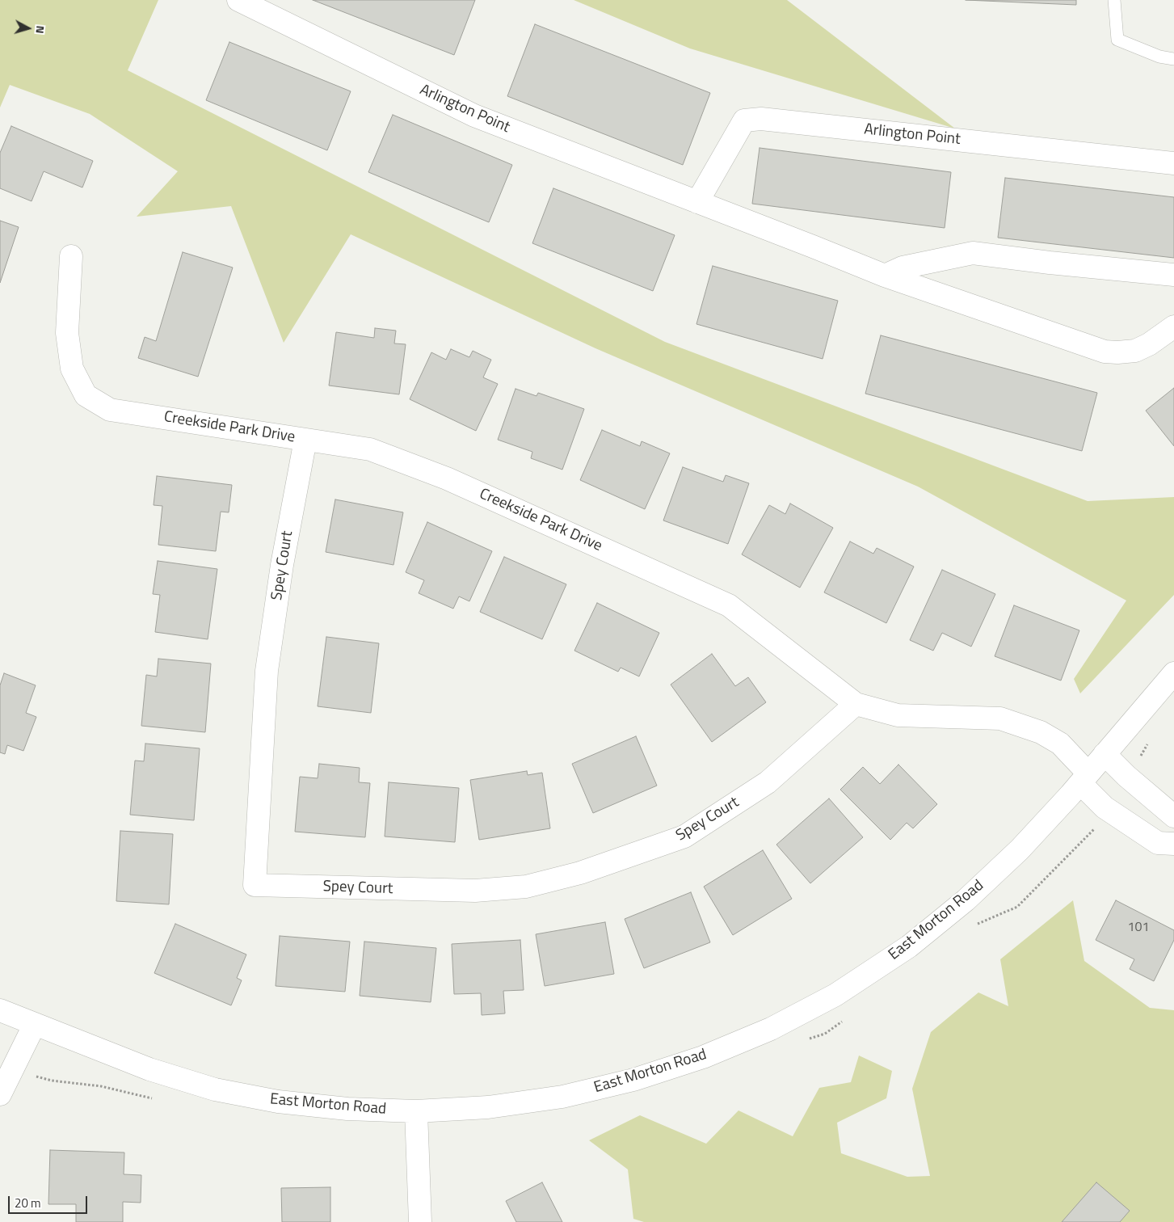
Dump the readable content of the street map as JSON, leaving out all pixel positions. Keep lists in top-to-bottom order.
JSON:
{
  "streets": {
    "street": [
      "Arlington Point",
      "Creekside Park Drive",
      "Spey Court",
      "East Morton Road"
    ]
  },
  "crossings": [
    ["Creekside Park Drive", "Spey Court"],
    ["Creekside Park Drive", "East Morton Road"]
  ],
  "house_numbers": ["101"],
  "scale_bar": "20 m",
  "north": "right"
}
